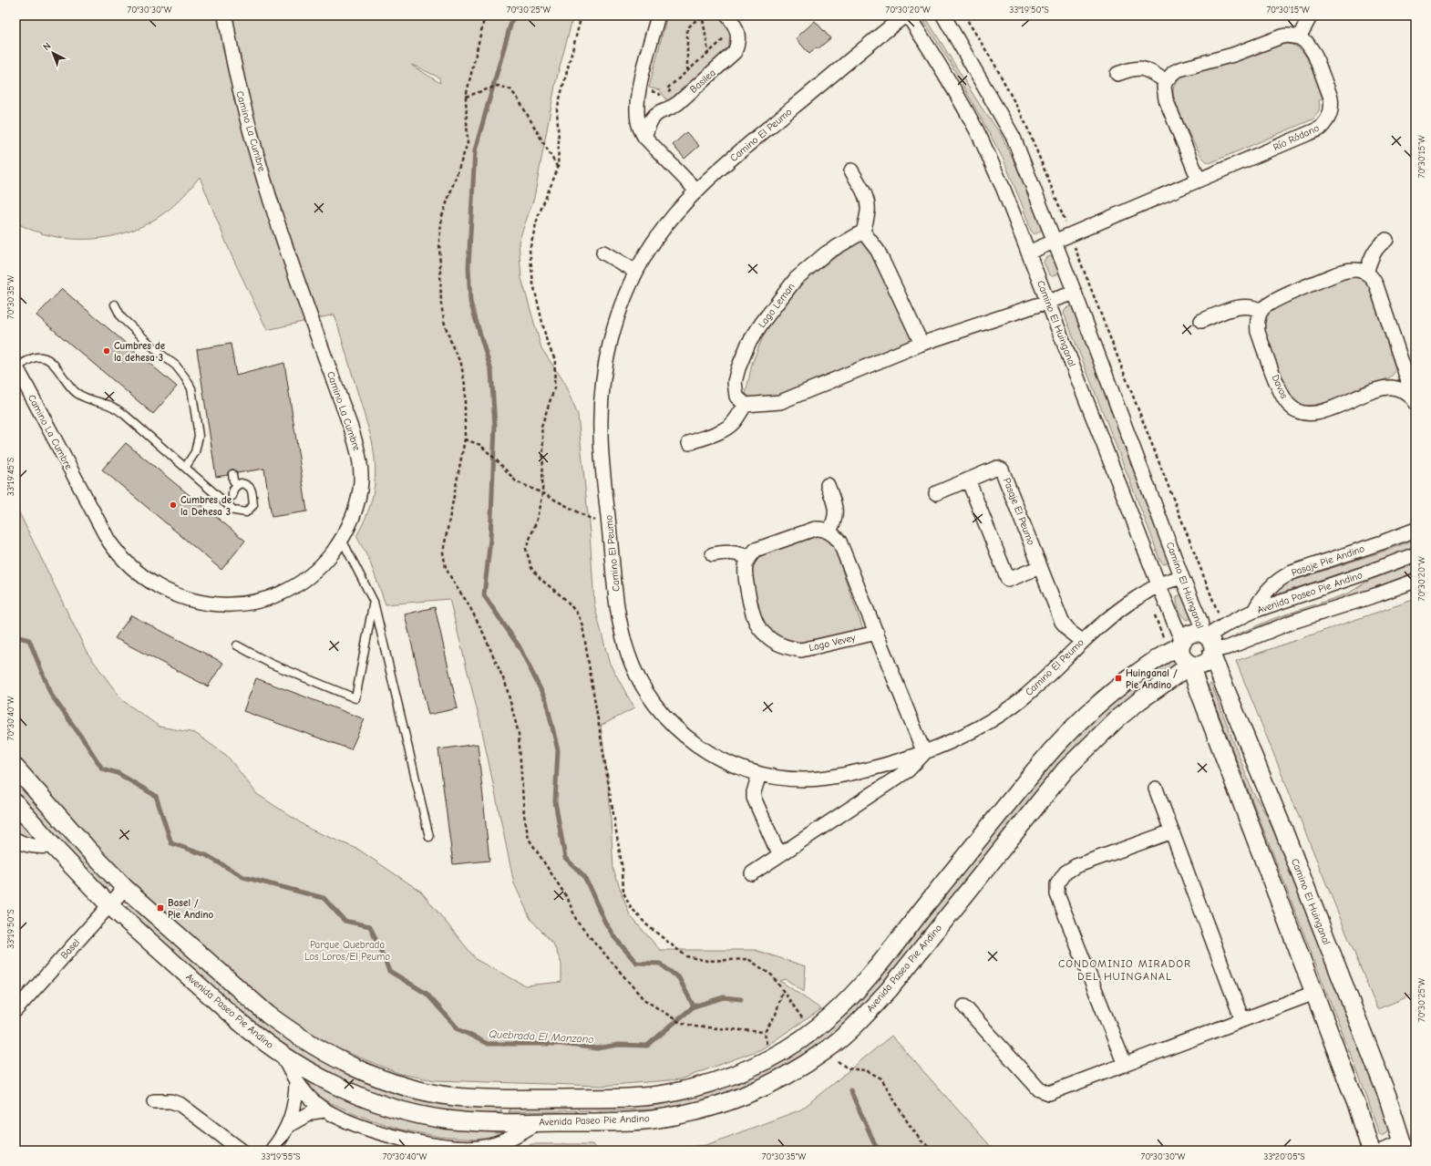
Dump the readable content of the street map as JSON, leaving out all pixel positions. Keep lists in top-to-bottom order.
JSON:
{
  "streets": {
    "street": [
      "Basilea",
      "Camino La Cumbre",
      "Camino El Peumo",
      "Río Ródano",
      "Lago Leman",
      "Camino El Huinganal",
      "Davos",
      "Pasaje El Peumo",
      "Pasaje Pie Andino",
      "Avenida Paseo Pie Andino",
      "Lago Vevey",
      "Basel"
    ]
  },
  "crossings": [
    ["Camino El Peumo", "Camino El Huinganal"],
    ["Camino El Peumo", "Pasaje El Peumo"],
    ["Río Ródano", "Camino El Huinganal"],
    ["Camino El Huinganal", "Avenida Paseo Pie Andino"],
    ["Pasaje Pie Andino", "Avenida Paseo Pie Andino"],
    ["Avenida Paseo Pie Andino", "Basel"]
  ],
  "districts": ["CONDOMINIO MIRADOR DEL HUINGANAL"],
  "water": ["Quebrada El Manzano"],
  "parks": ["Parque Quebrada Los Loros/El Peumo"],
  "places": {
    "other": ["Cumbres de la dehesa 3", "Cumbres de la Dehesa 3"],
    "transit": ["Huinganal / Pie Andino", "Basel / Pie Andino"]
  },
  "north": "top left",
  "coordinates": [
    "70°30'30\"W",
    "70°30'25\"W",
    "70°30'20\"W",
    "33°19'50\"S",
    "70°30'15\"W",
    "70°30'35\"W",
    "33°19'45\"S",
    "70°30'40\"W",
    "33°19'55\"S",
    "33°20'05\"S"
  ]
}
